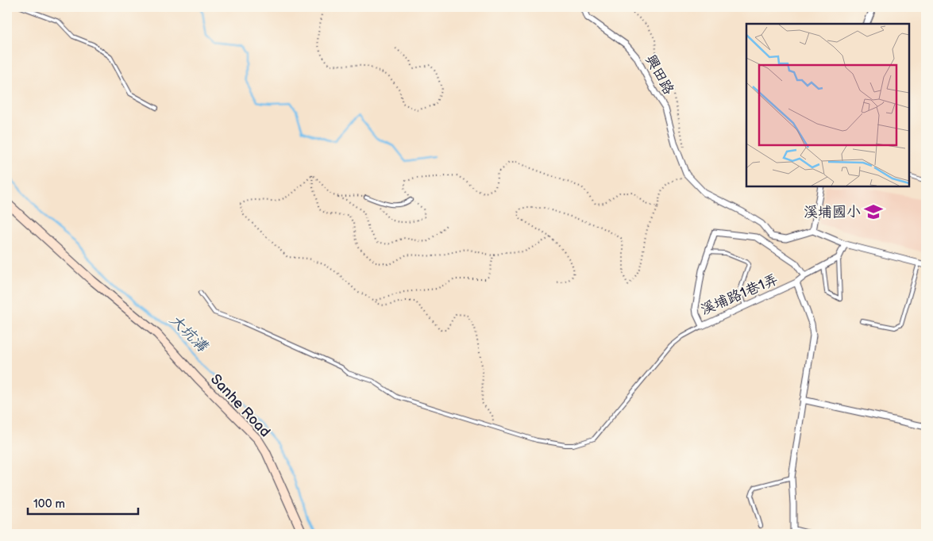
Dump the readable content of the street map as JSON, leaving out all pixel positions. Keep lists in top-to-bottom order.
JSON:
{
  "streets": {
    "main road": ["Sanhe Road"],
    "street": ["興田路", "溪埔路1巷1弄"]
  },
  "water": ["大坑溝"],
  "places": {
    "school or university": ["溪埔國小"]
  },
  "scale_bar": "100 m"
}
